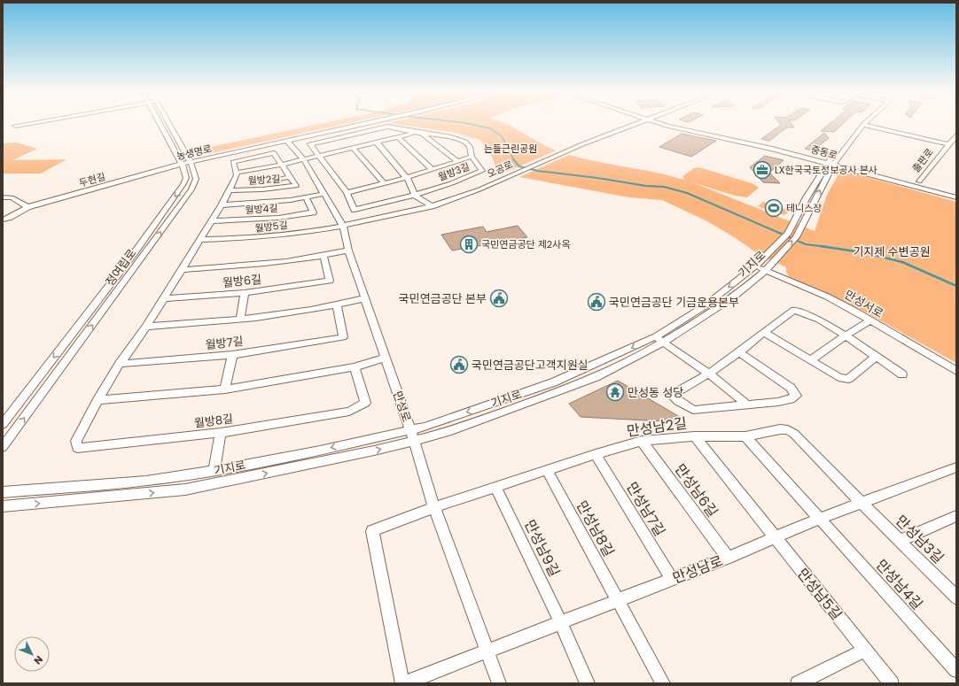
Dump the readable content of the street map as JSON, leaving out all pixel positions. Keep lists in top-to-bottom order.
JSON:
{
  "streets": {
    "street": [
      "농생명로",
      "중동로",
      "출판로",
      "오공로",
      "월방3길",
      "두현길",
      "월방2길",
      "월방4길",
      "월방5길",
      "기지로",
      "정여립로",
      "월방6길",
      "만성서로",
      "월방7길",
      "만성로",
      "월방8길",
      "만성남2길",
      "만성남6길",
      "만성남7길",
      "만성남8길",
      "만성남3길",
      "만성남9길",
      "만성남로",
      "만성남4길",
      "만성남5길"
    ]
  },
  "crossings": [
    ["농생명로", "두현길"],
    ["농생명로", "정여립로"],
    ["농생명로", "만성로"],
    ["중동로", "출판로"],
    ["오공로", "월방5길"],
    ["오공로", "만성로"],
    ["월방3길", "월방2길"],
    ["월방2길", "만성로"],
    ["월방4길", "만성로"],
    ["월방5길", "만성로"],
    ["기지로", "만성서로"],
    ["기지로", "만성로"],
    ["월방6길", "월방7길"],
    ["월방6길", "만성로"],
    ["월방7길", "만성로"],
    ["월방7길", "월방8길"],
    ["만성로", "만성남2길"],
    ["만성로", "만성남로"],
    ["만성남2길", "만성남6길"],
    ["만성남2길", "만성남7길"],
    ["만성남2길", "만성남8길"],
    ["만성남2길", "만성남3길"],
    ["만성남2길", "만성남9길"],
    ["만성남2길", "만성남로"],
    ["만성남6길", "만성남로"],
    ["만성남7길", "만성남로"],
    ["만성남8길", "만성남로"],
    ["만성남3길", "만성남로"],
    ["만성남9길", "만성남로"],
    ["만성남로", "만성남4길"],
    ["만성남로", "만성남5길"]
  ],
  "parks": ["는들근린공원", "기지제 수변공원"],
  "places": {
    "office": ["LX한국국토정보공사 본사"],
    "sports": ["테니스장"],
    "building": ["국민연금공단 제2사옥"],
    "public building": ["국민연금공단 본부", "국민연금공단 기금운용본부", "국민연금공단고객지원실"],
    "temple": ["만성동 성당"]
  },
  "north": "bottom right"
}
